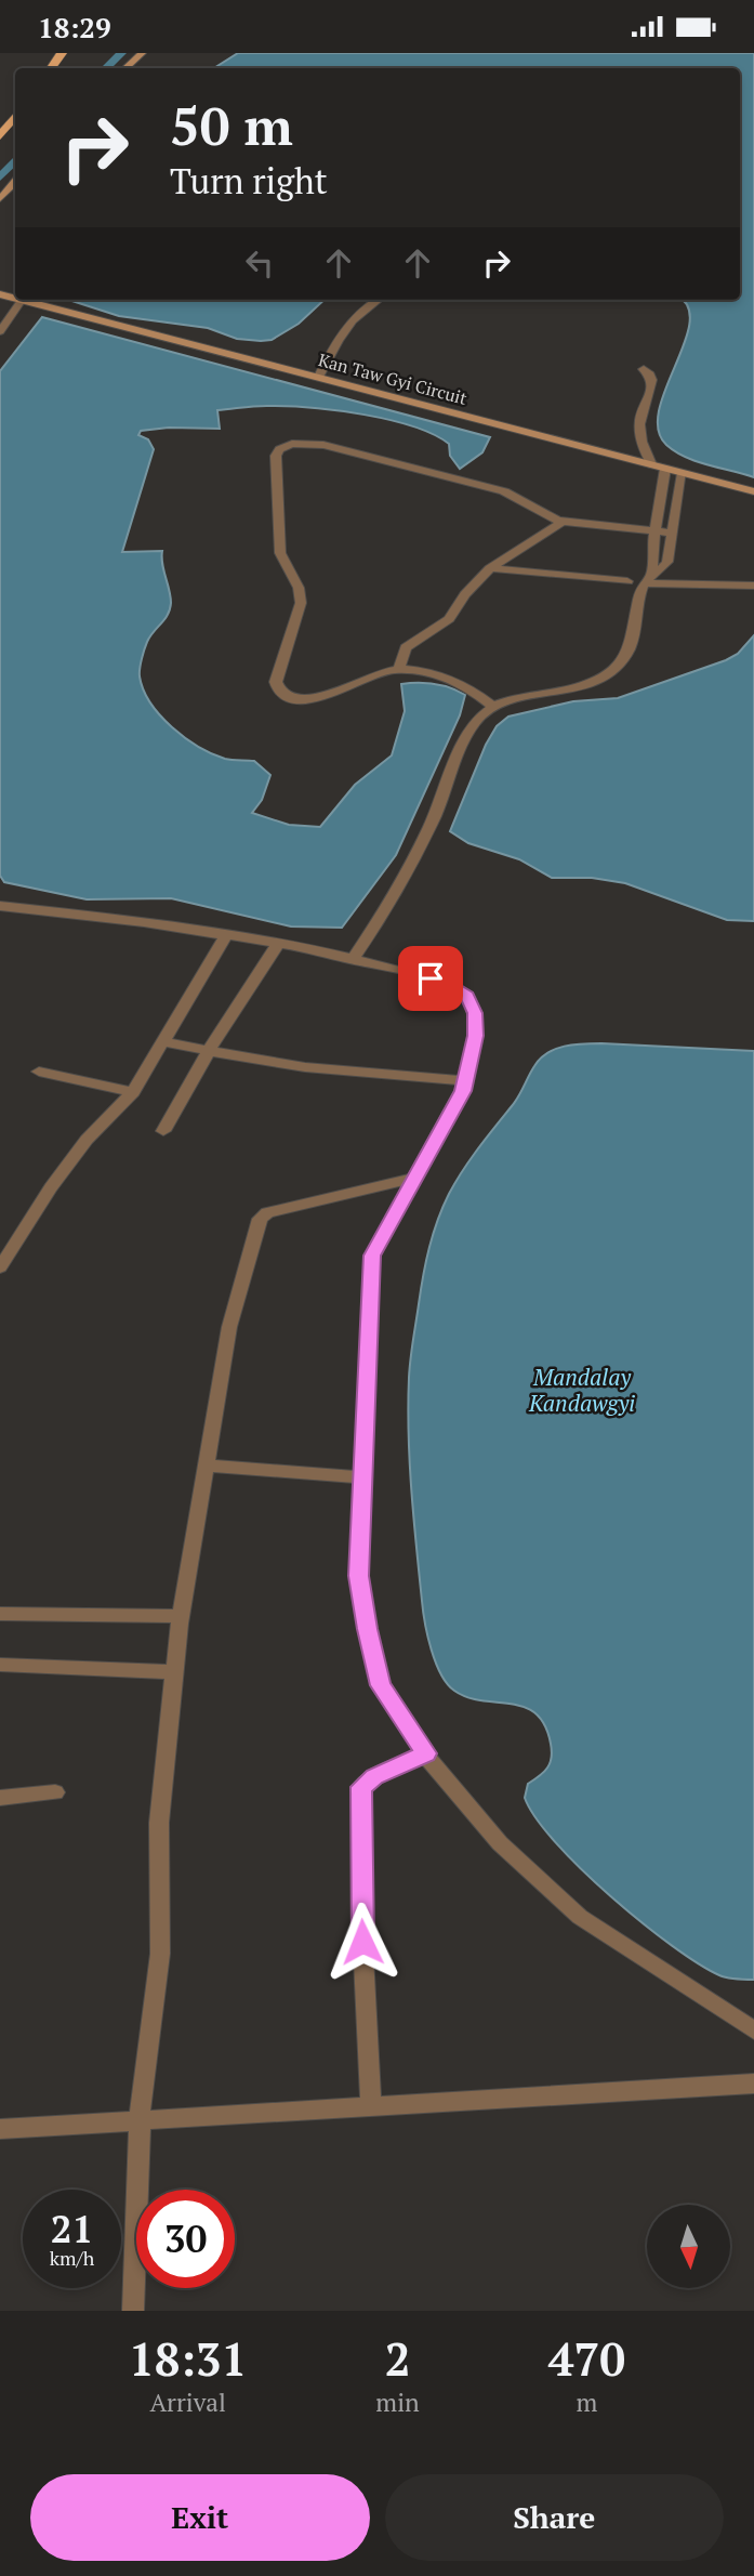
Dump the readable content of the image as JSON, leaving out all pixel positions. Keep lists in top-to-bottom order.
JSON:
{
  "streets": {
    "street": ["Kan Taw Gyi Circuit"]
  },
  "water": ["Mandalay Kandawgyi"],
  "north": "bottom",
  "page": {
    "status": "18:29",
    "turn": ["50 m", "Turn right"],
    "speed": "21 km/h",
    "limit": "30",
    "eta": [
      "18:31",
      "Arrival",
      "2",
      "min",
      "470",
      "m"
    ],
    "buttons": ["Exit", "Share"]
  }
}
